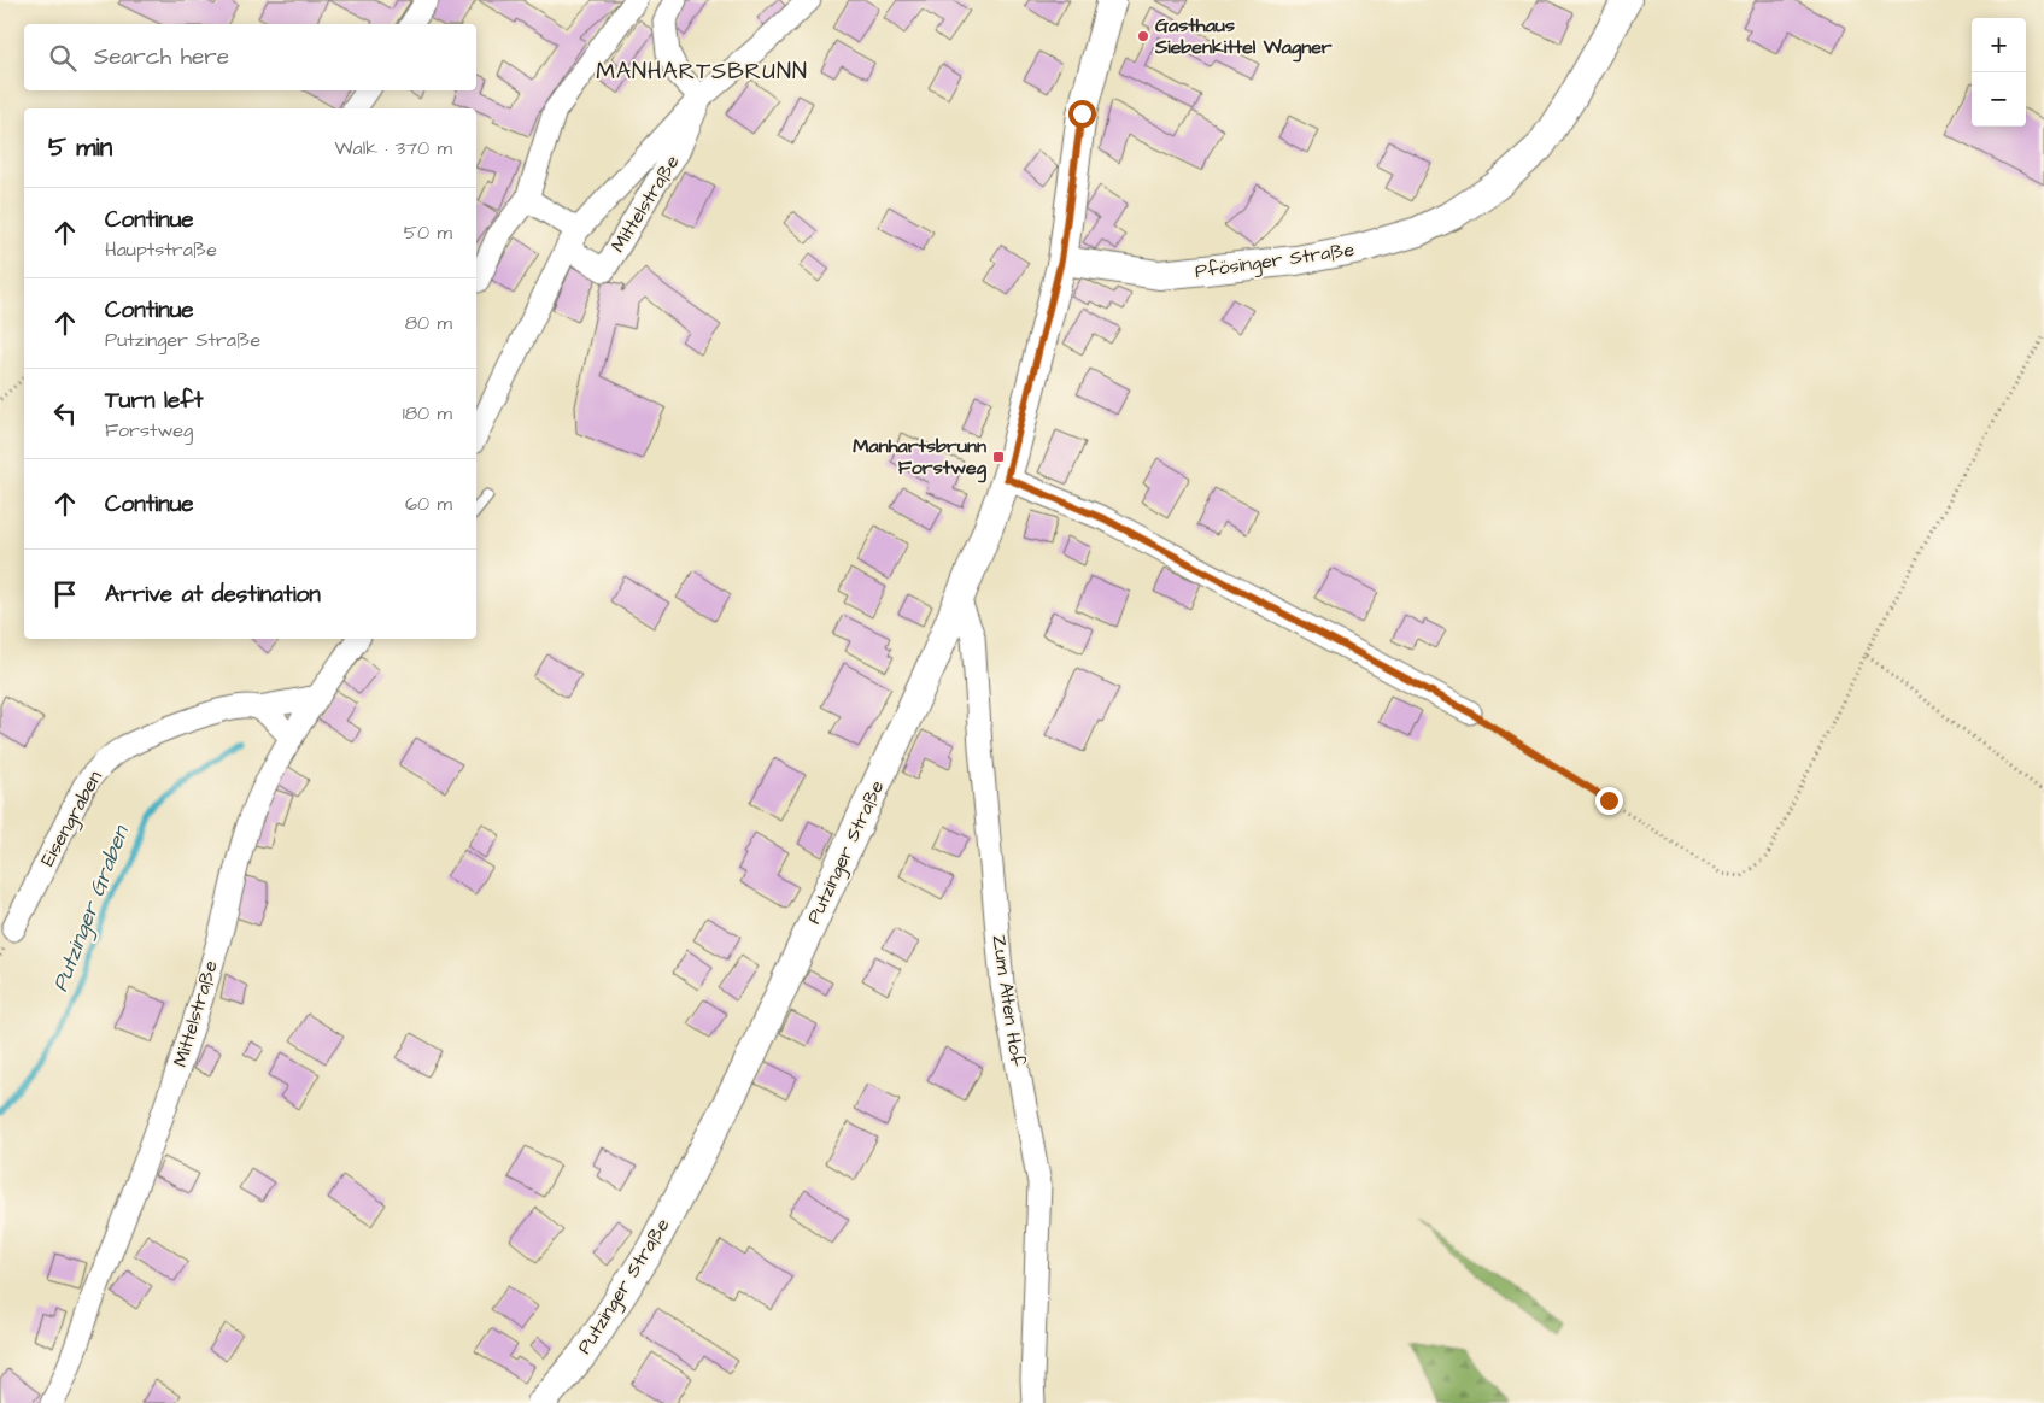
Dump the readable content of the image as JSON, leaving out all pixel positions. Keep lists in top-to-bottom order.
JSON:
{
  "streets": {
    "street": [
      "Mittelstraße",
      "Pfösinger Straße",
      "Eisengraben",
      "Putzinger Straße",
      "Zum Alten Hof"
    ]
  },
  "crossings": [
    ["Mittelstraße", "Eisengraben"],
    ["Pfösinger Straße", "Putzinger Straße"],
    ["Putzinger Straße", "Zum Alten Hof"]
  ],
  "districts": ["MANHARTSBRUNN"],
  "water": ["Putzinger Graben"],
  "places": {
    "other": ["Gasthaus Siebenkittel Wagner"],
    "transit": ["Manhartsbrunn Forstweg"]
  },
  "page": {
    "map_buttons": ["+", "−"],
    "search": "Search here",
    "heading": ["5 min", "Walk · 370 m"],
    "list": [
      ["Continue", "Hauptstraße", "50 m"],
      ["Continue", "Putzinger Straße", "80 m"],
      ["Turn left", "Forstweg", "180 m"],
      ["Continue", "60 m"],
      "Arrive at destination"
    ]
  }
}
